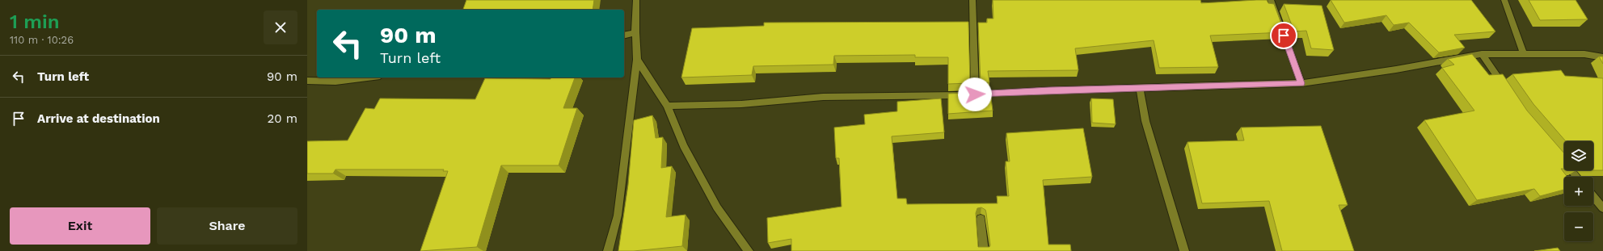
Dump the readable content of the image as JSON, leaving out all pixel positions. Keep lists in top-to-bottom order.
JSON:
{
  "page": {
    "heading": ["1 min", "110 m · 10:26"],
    "turn": ["90 m", "Turn left"],
    "list": [
      {
        "name": "Turn left",
        "value": "90 m"
      },
      {
        "name": "Arrive at destination",
        "value": "20 m"
      }
    ],
    "map_buttons": ["+", "−"],
    "buttons": ["Exit", "Share"]
  }
}
